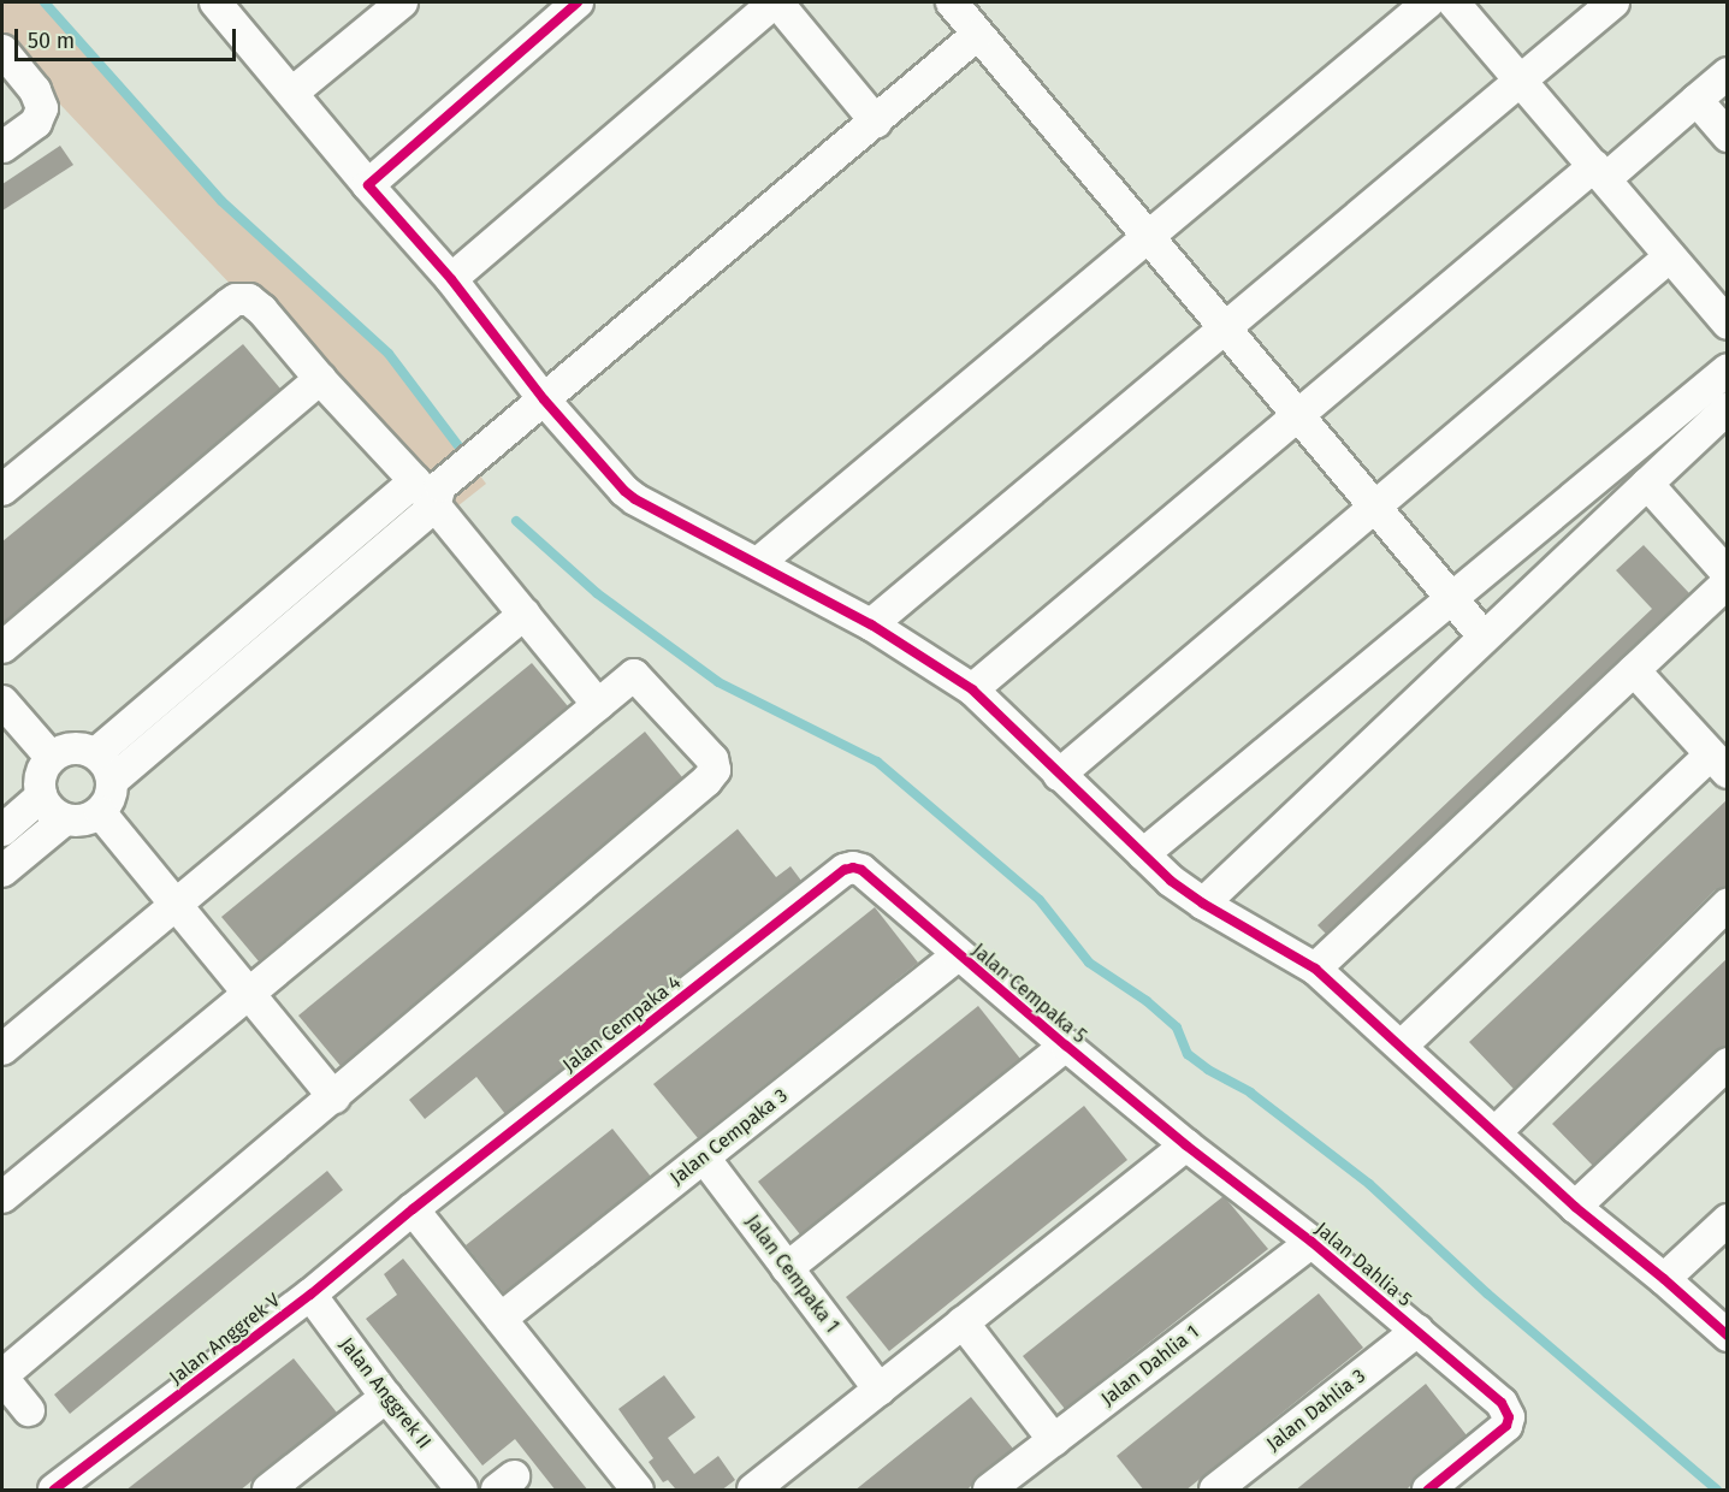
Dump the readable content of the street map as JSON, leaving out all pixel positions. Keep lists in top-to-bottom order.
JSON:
{
  "streets": {
    "street": [
      "Jalan Cempaka 5",
      "Jalan Cempaka 4",
      "Jalan Cempaka 3",
      "Jalan Dahlia 5",
      "Jalan Cempaka 1",
      "Jalan Anggrek V",
      "Jalan Dahlia 1",
      "Jalan Anggrek II",
      "Jalan Dahlia 3"
    ]
  },
  "crossings": [
    ["Jalan Cempaka 5", "Jalan Cempaka 4"],
    ["Jalan Cempaka 5", "Jalan Cempaka 3"],
    ["Jalan Cempaka 5", "Jalan Dahlia 5"],
    ["Jalan Cempaka 4", "Jalan Anggrek V"],
    ["Jalan Cempaka 3", "Jalan Cempaka 1"],
    ["Jalan Dahlia 5", "Jalan Dahlia 1"],
    ["Jalan Dahlia 5", "Jalan Dahlia 3"],
    ["Jalan Anggrek V", "Jalan Anggrek II"]
  ],
  "scale_bar": "50 m"
}
